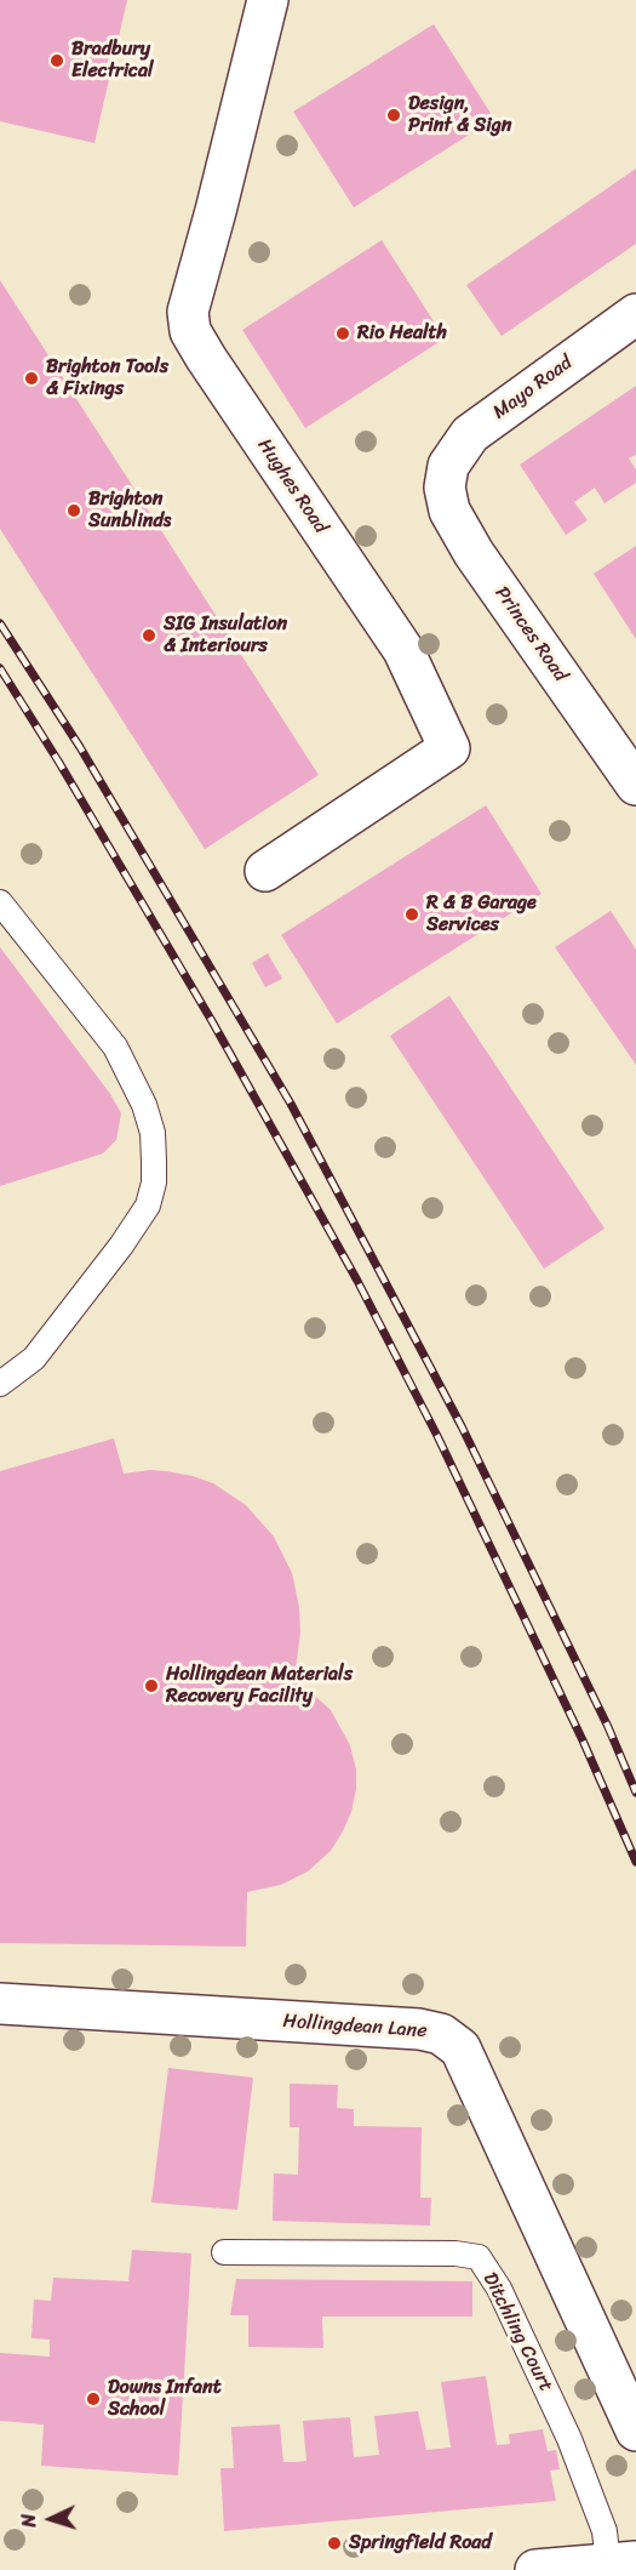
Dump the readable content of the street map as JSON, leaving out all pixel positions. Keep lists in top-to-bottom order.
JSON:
{
  "streets": {
    "street": [
      "Mayo Road",
      "Hughes Road",
      "Princes Road",
      "Hollingdean Lane"
    ],
    "lane": ["Ditchling Court"]
  },
  "crossings": [
    ["Mayo Road", "Princes Road"]
  ],
  "places": [
    "Bradbury Electrical",
    "Design, Print & Sign",
    "Rio Health",
    "Brighton Tools & Fixings",
    "Brighton Sunblinds",
    "SIG Insulation & Interiours",
    "R & B Garage Services",
    "Hollingdean Materials Recovery Facility",
    "Downs Infant School",
    "Springfield Road"
  ],
  "north": "left"
}
